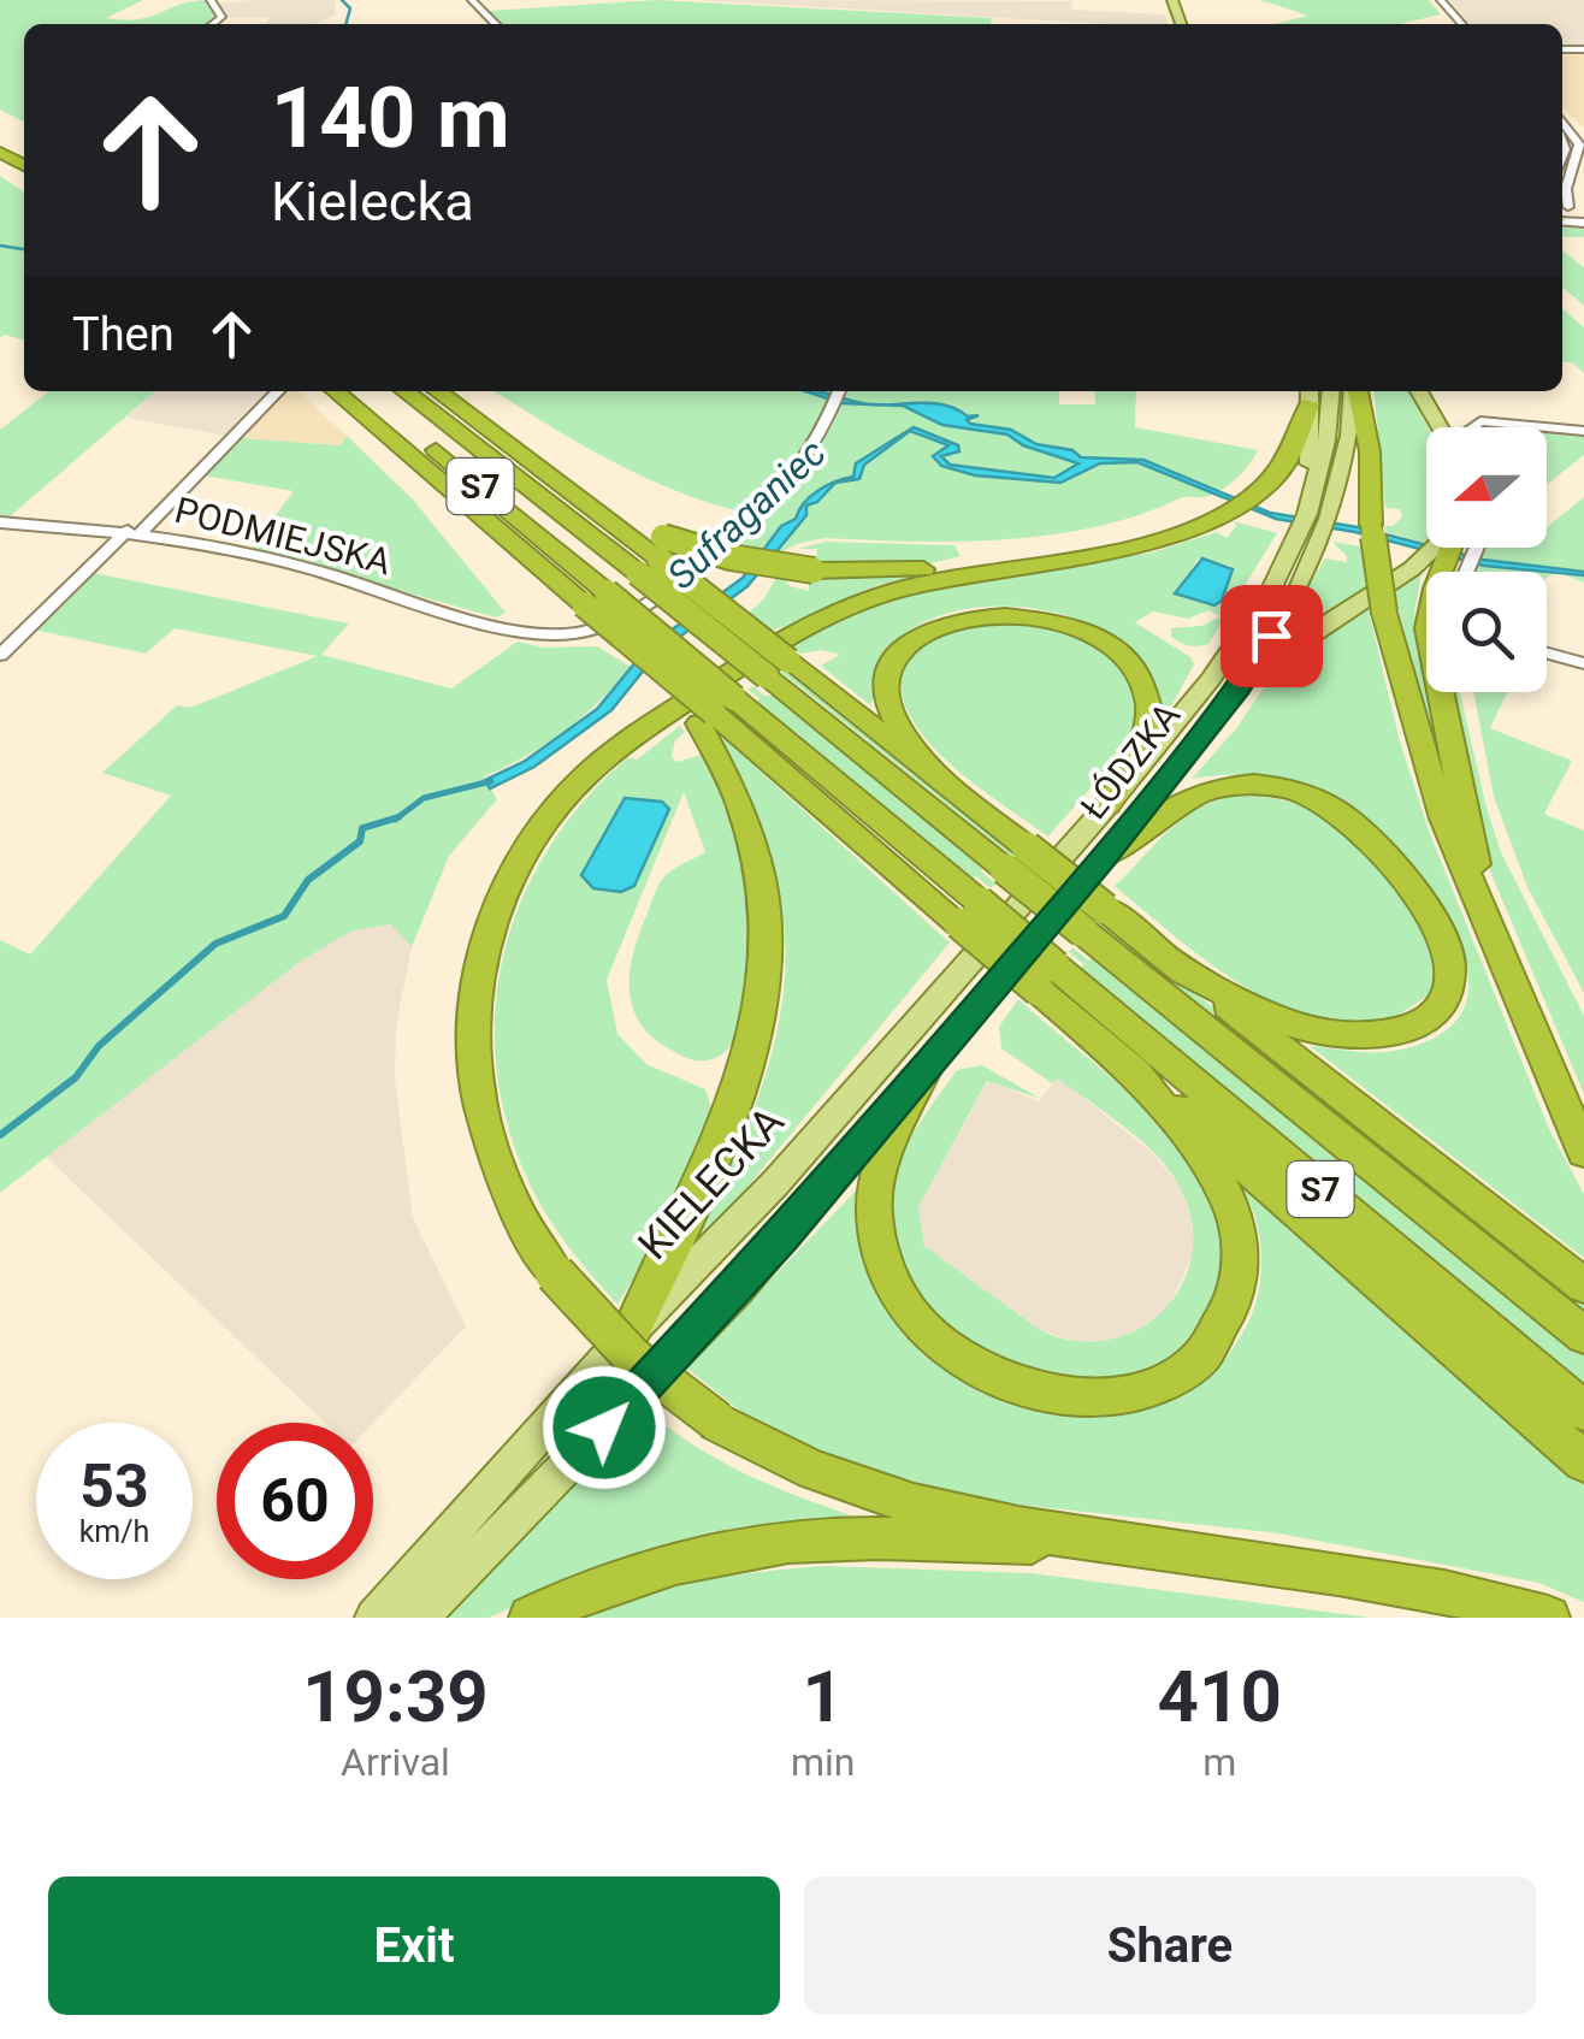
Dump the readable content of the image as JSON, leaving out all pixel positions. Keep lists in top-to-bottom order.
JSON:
{
  "streets": {
    "highway": ["S7"],
    "main road": ["ŁÓDZKA", "KIELECKA"],
    "street": ["PODMIEJSKA"]
  },
  "crossings": [
    ["ŁÓDZKA", "KIELECKA"]
  ],
  "water": ["Sufraganiec"],
  "north": "left",
  "page": {
    "turn": ["140 m", "Kielecka"],
    "then": "Then",
    "speed": "53 km/h",
    "limit": "60",
    "eta": [
      "19:39",
      "Arrival",
      "1",
      "min",
      "410",
      "m"
    ],
    "buttons": ["Exit", "Share"]
  }
}
